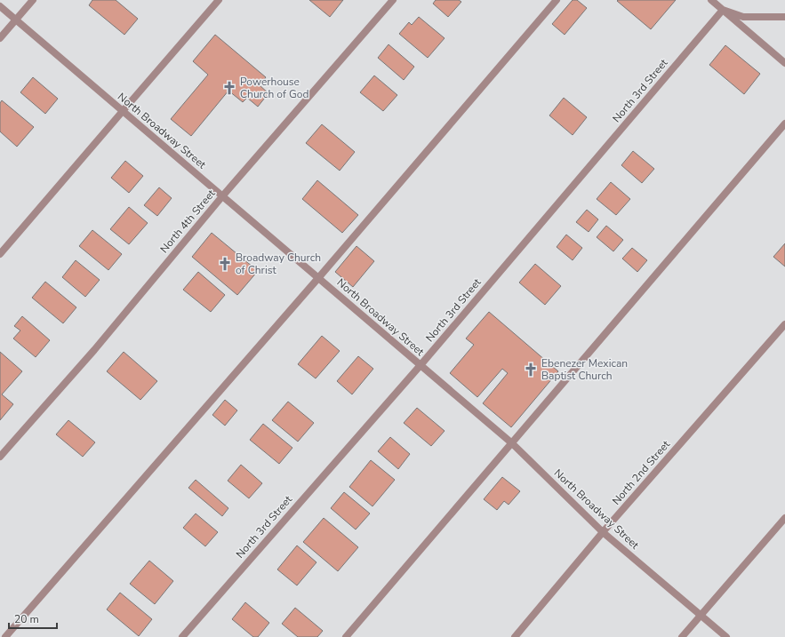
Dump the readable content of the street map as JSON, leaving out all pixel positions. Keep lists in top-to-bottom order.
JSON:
{
  "streets": {
    "street": [
      "North 3rd Street",
      "North Broadway Street",
      "North 4th Street",
      "North 2nd Street"
    ]
  },
  "crossings": [
    ["North 3rd Street", "North Broadway Street"],
    ["North Broadway Street", "North 4th Street"],
    ["North Broadway Street", "North 2nd Street"]
  ],
  "places": {
    "church": ["Powerhouse Church of God", "Broadway Church of Christ", "Ebenezer Mexican Baptist Church"]
  },
  "scale_bar": "20 m"
}
